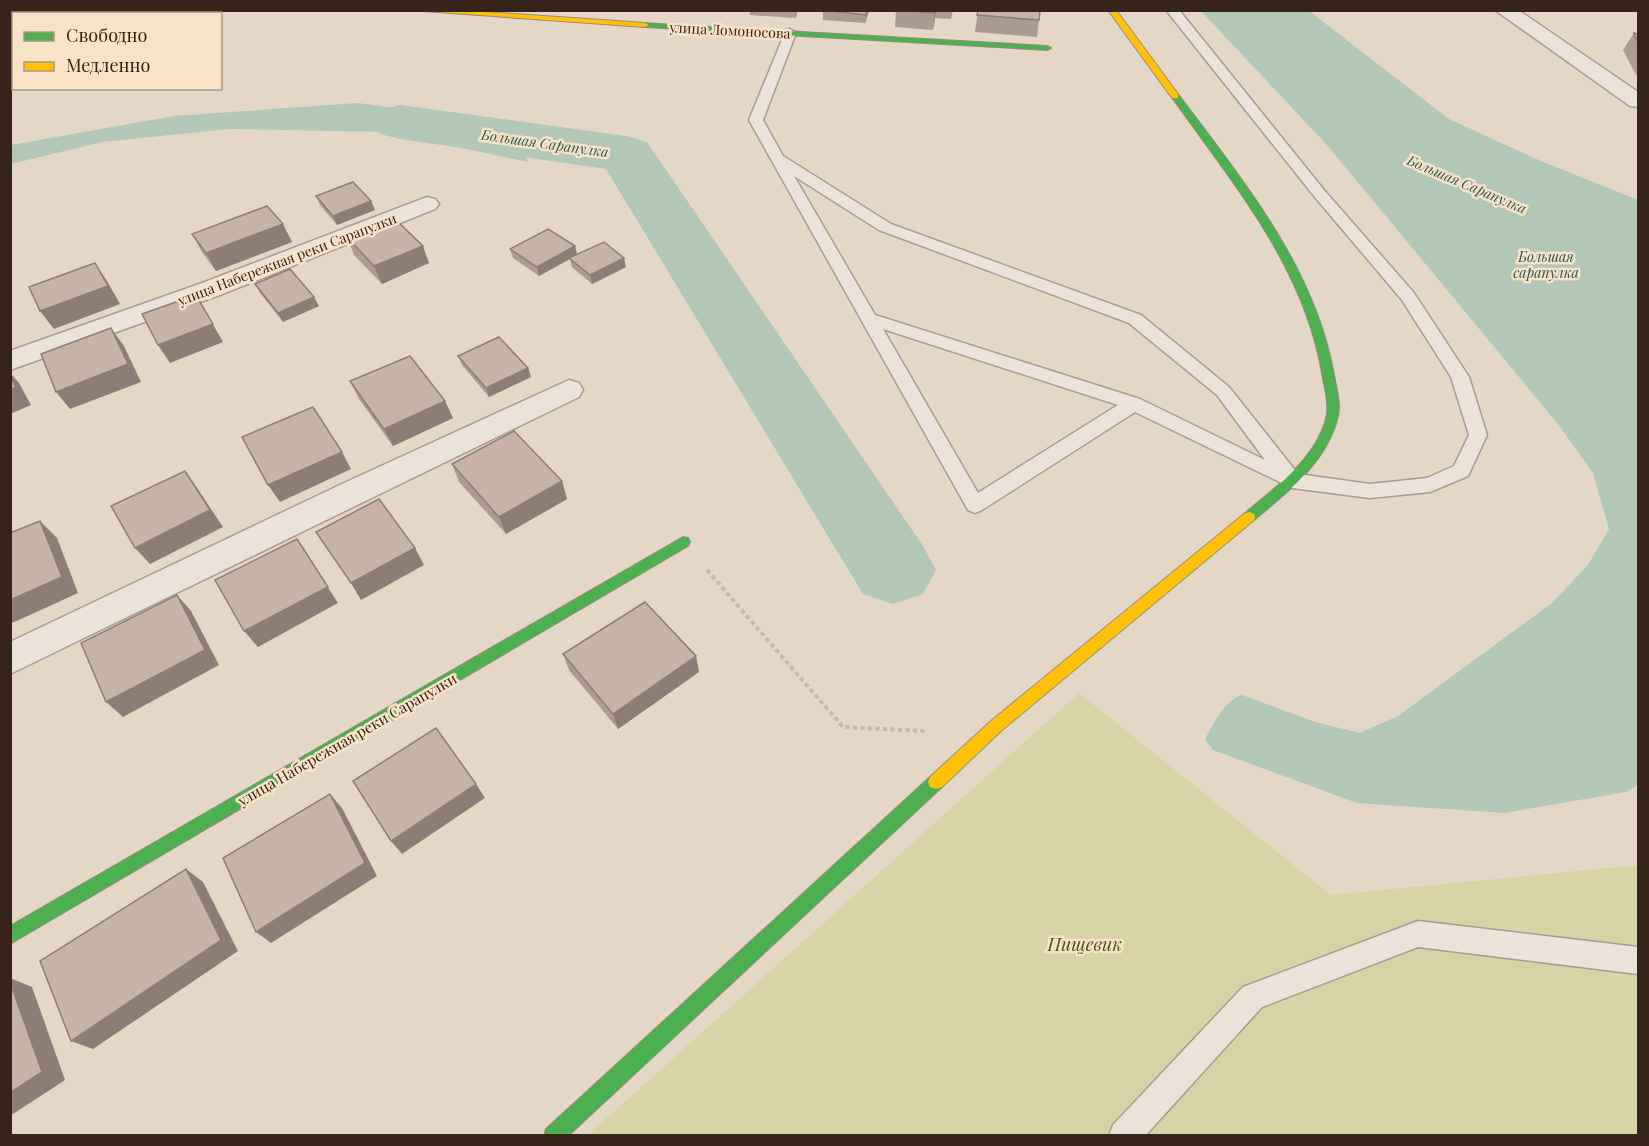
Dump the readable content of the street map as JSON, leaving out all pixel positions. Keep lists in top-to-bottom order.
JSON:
{
  "streets": {
    "street": ["улица Ломоносова", "улица Набережная реки Сарапулки"]
  },
  "water": ["Большая Сарапулка", "Большая сарапулка"],
  "parks": ["Пищевик"],
  "legend": ["Свободно", "Медленно"]
}
